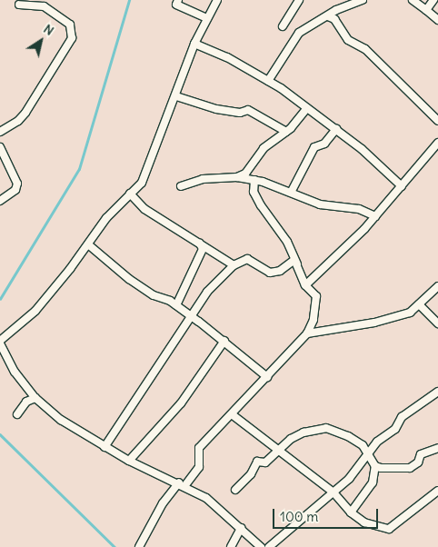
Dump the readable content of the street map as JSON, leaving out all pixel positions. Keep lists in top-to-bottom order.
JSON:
{
  "scale_bar": "100 m",
  "north": "top right"
}
